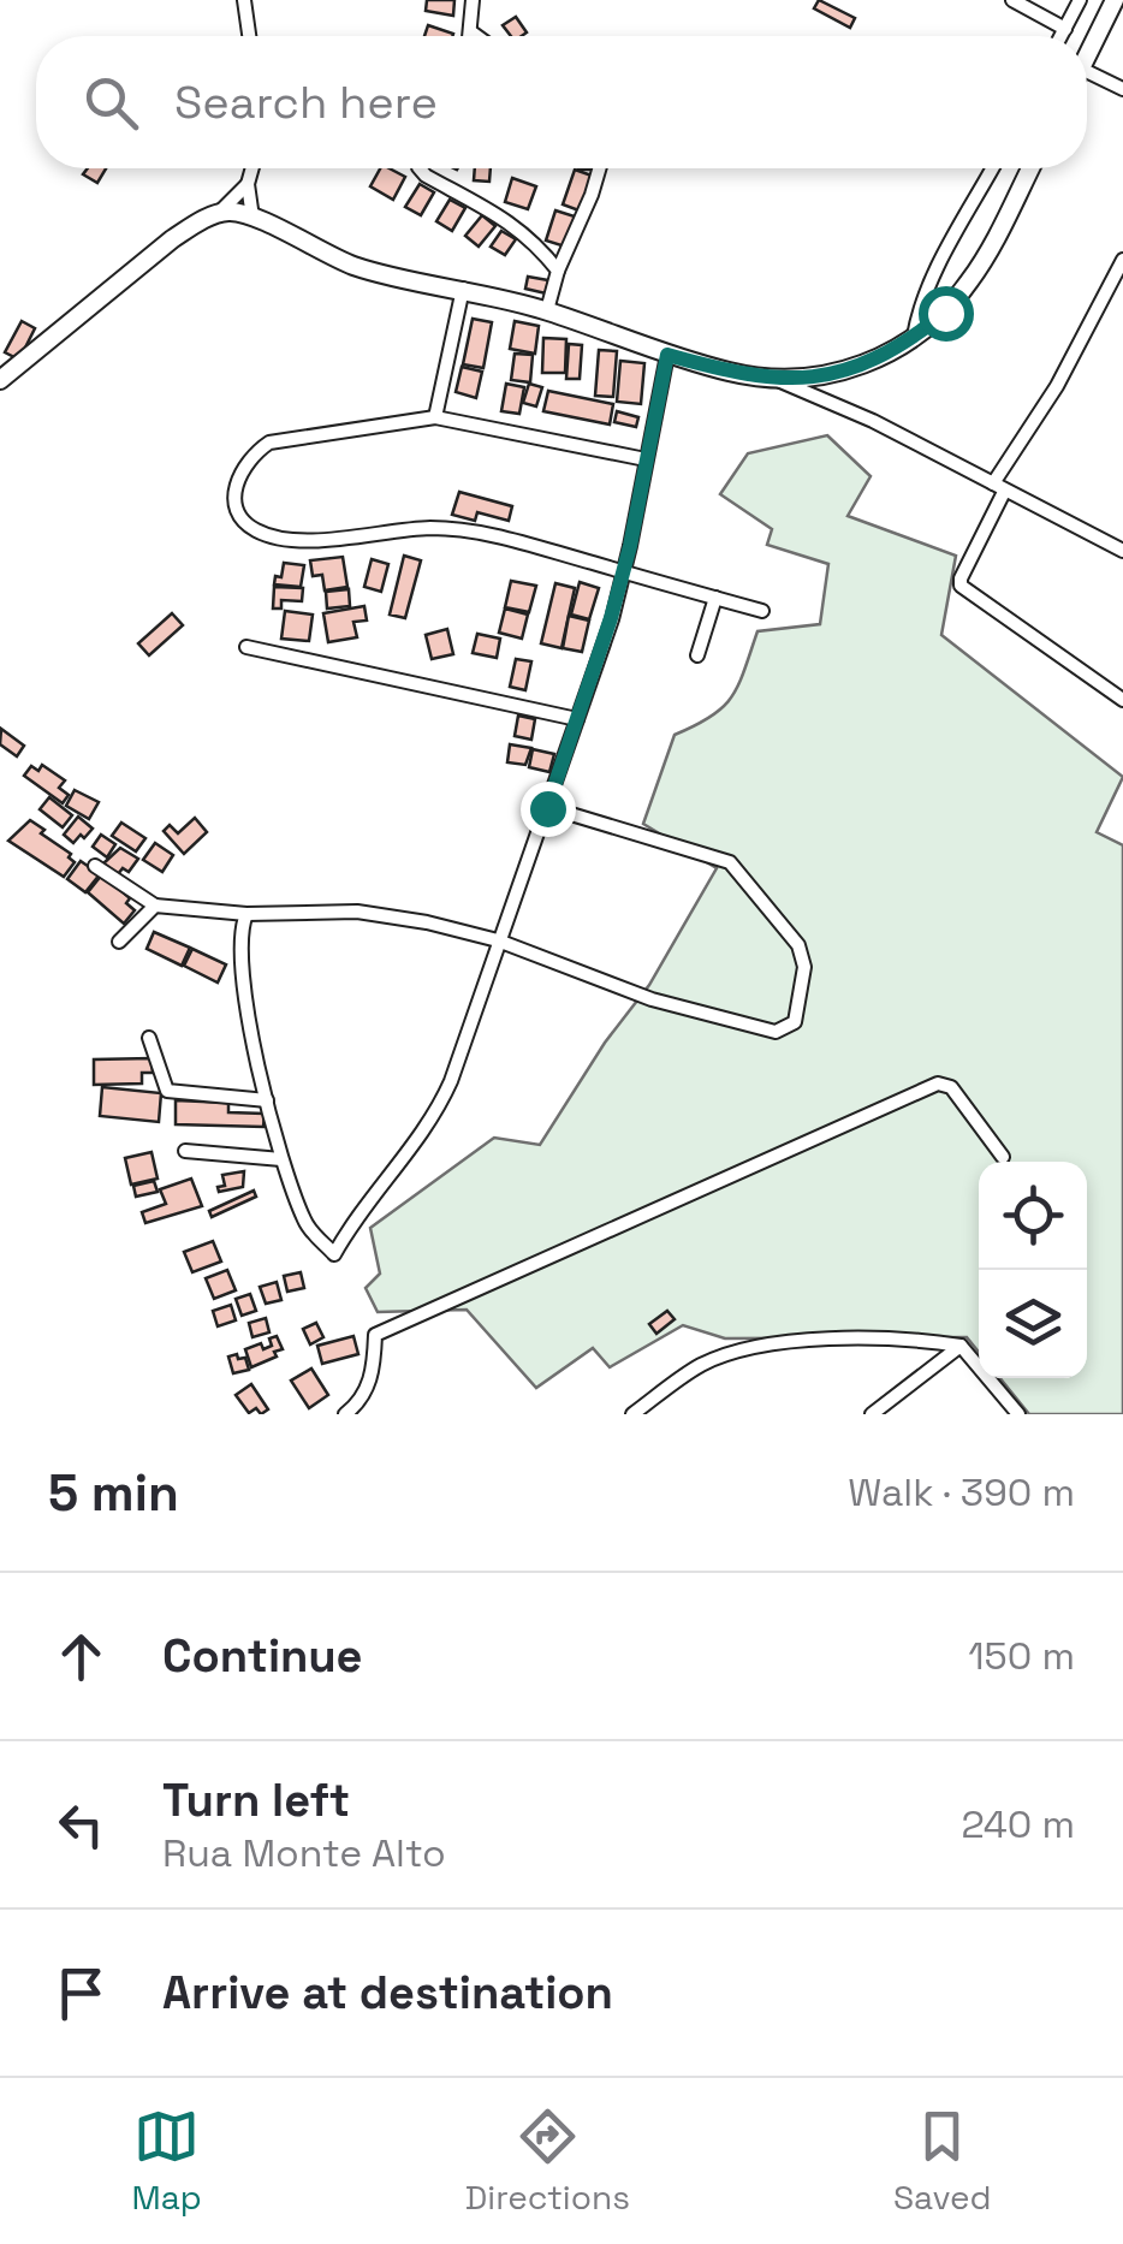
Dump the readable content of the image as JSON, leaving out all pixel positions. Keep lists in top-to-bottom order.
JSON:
{
  "page": {
    "search": "Search here",
    "heading": ["5 min", "Walk · 390 m"],
    "list": [
      ["Continue", "150 m"],
      ["Turn left", "Rua Monte Alto", "240 m"],
      "Arrive at destination"
    ],
    "nav": ["Map", "Directions", "Saved"]
  }
}
